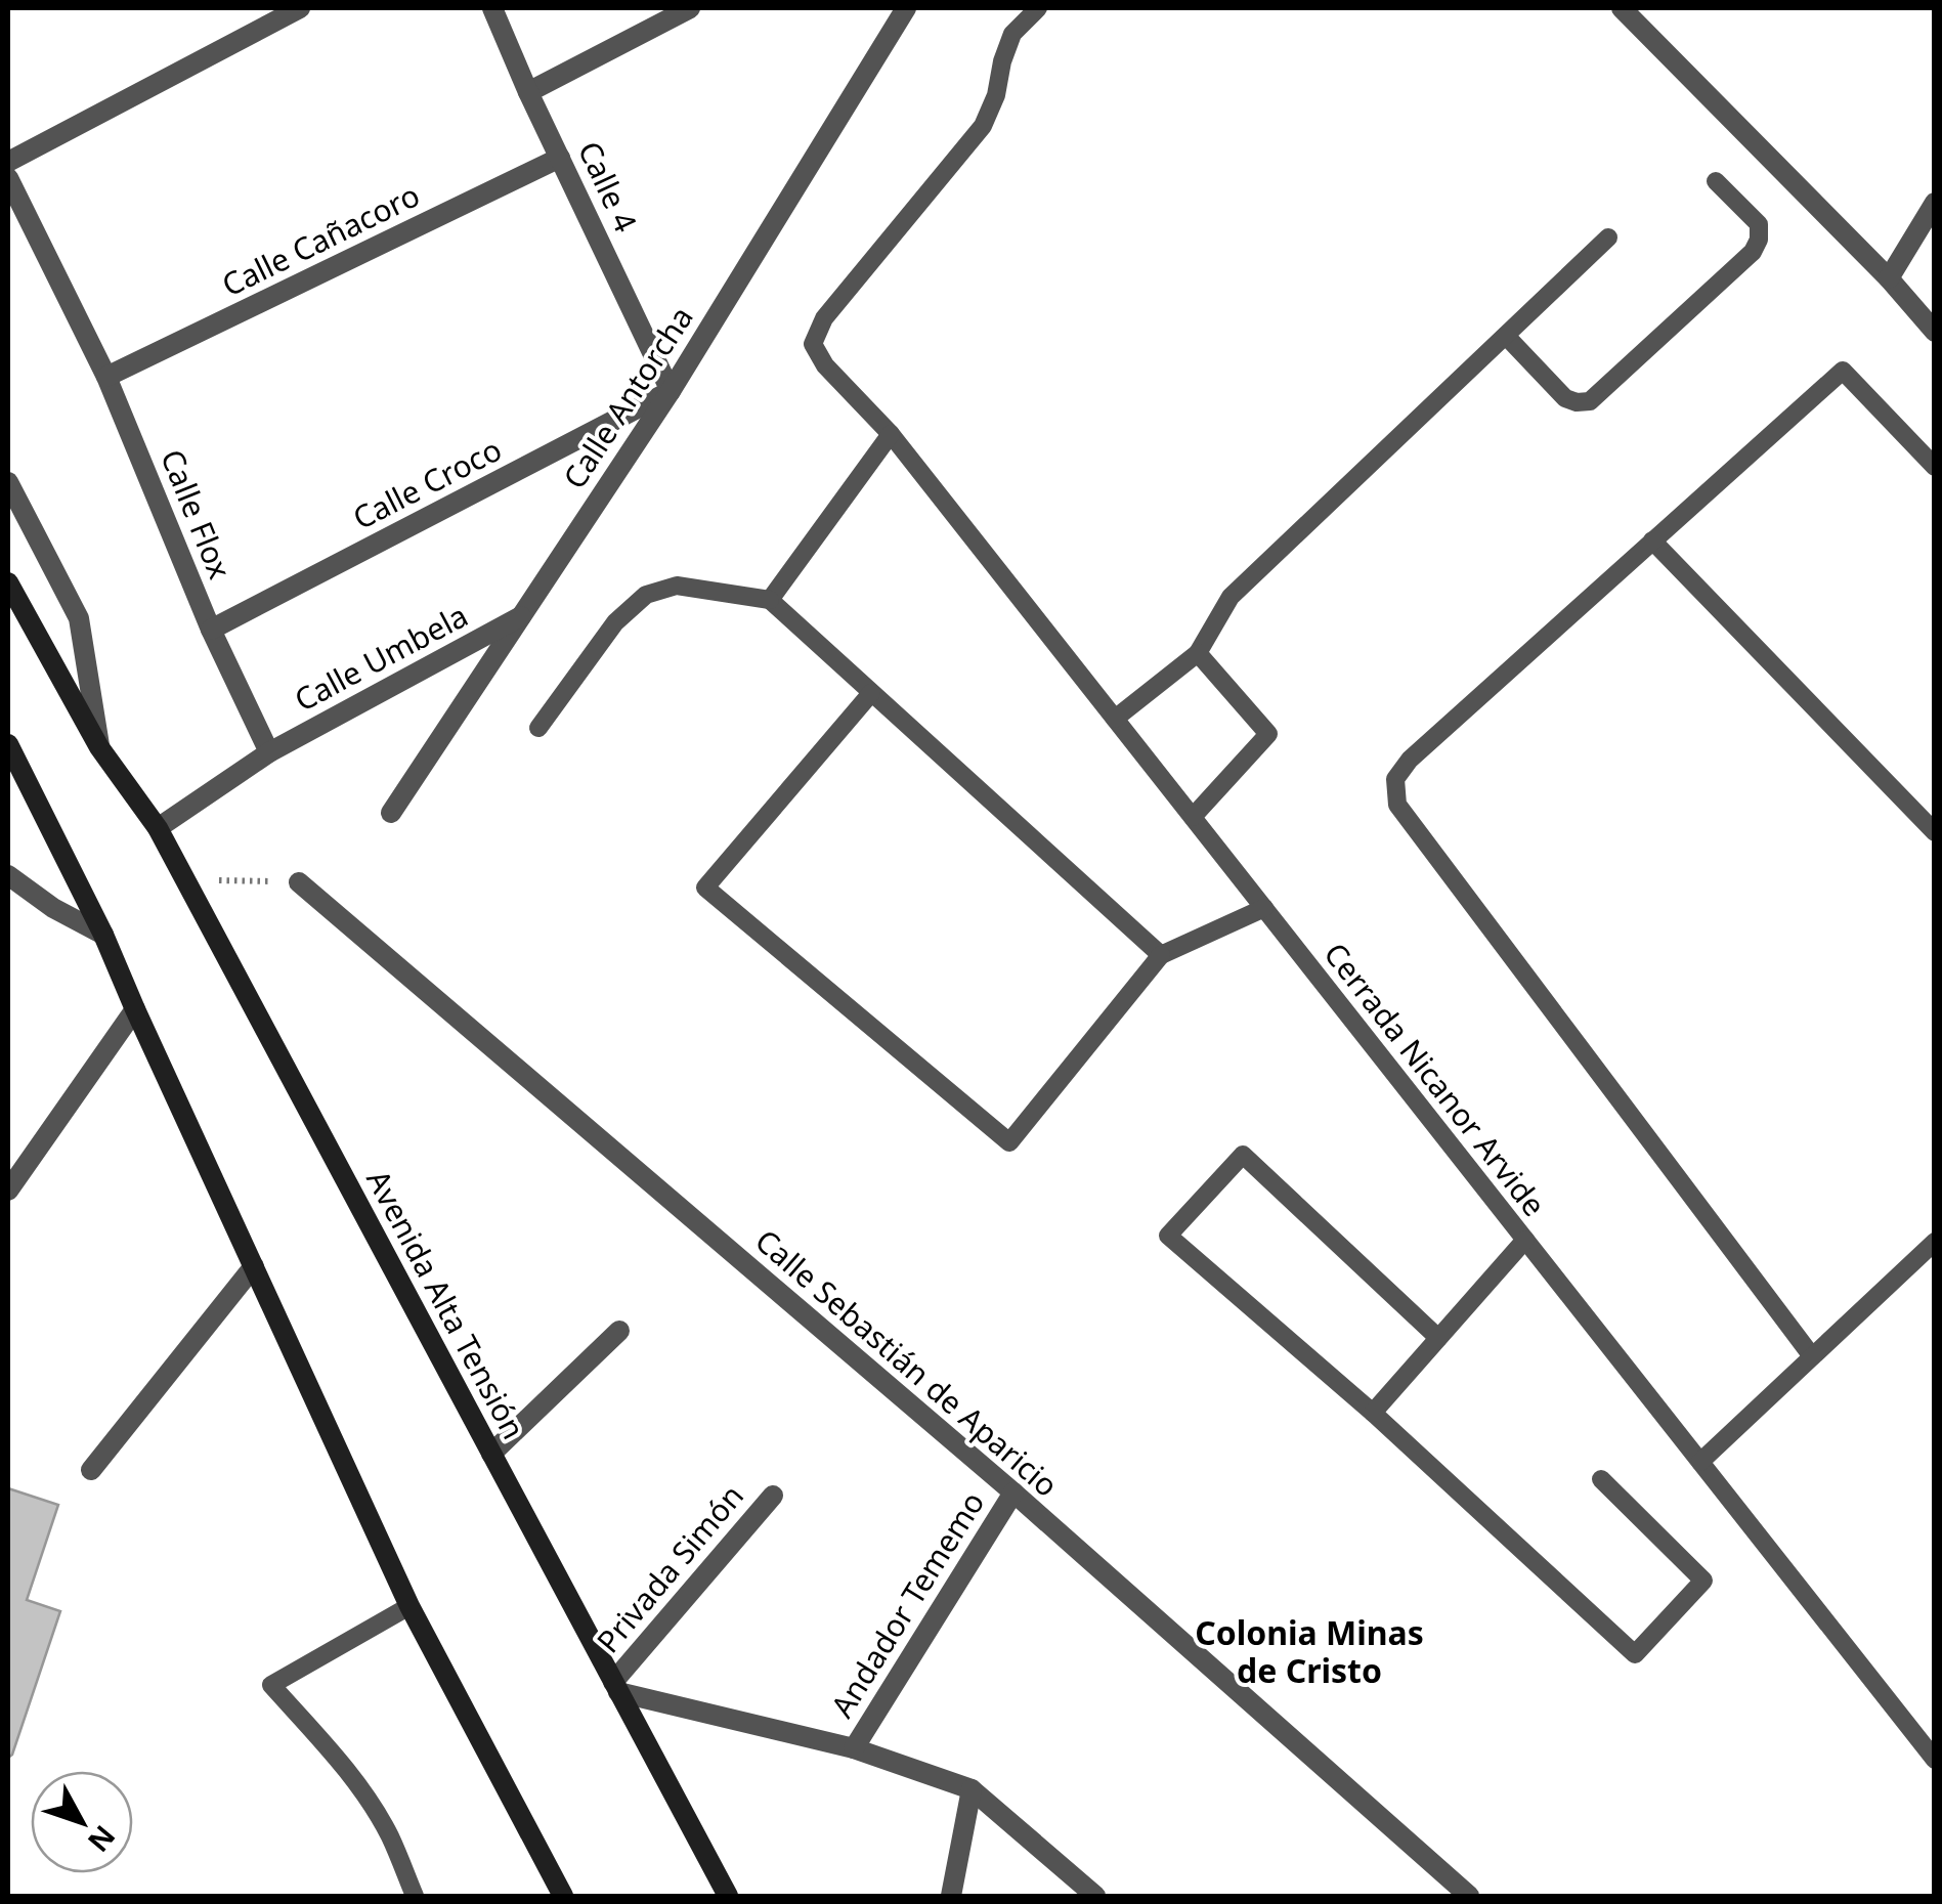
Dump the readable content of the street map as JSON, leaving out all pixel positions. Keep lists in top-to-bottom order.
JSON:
{
  "streets": {
    "main road": ["Avenida Alta Tensión"],
    "street": [
      "Calle 4",
      "Calle Cañacoro",
      "Calle Antorcha",
      "Calle Croco",
      "Calle Flox",
      "Calle Umbela",
      "Calle Sebastián de Aparicio",
      "Privada Simón",
      "Andador Tememo"
    ],
    "lane": ["Cerrada Nicanor Arvide"]
  },
  "crossings": [
    ["Calle 4", "Calle Cañacoro"],
    ["Calle 4", "Calle Antorcha"],
    ["Calle 4", "Calle Croco"],
    ["Calle Cañacoro", "Calle Flox"],
    ["Calle Antorcha", "Calle Croco"],
    ["Calle Antorcha", "Calle Umbela"],
    ["Calle Croco", "Calle Flox"],
    ["Calle Flox", "Calle Umbela"],
    ["Avenida Alta Tensión", "Privada Simón"],
    ["Calle Sebastián de Aparicio", "Andador Tememo"]
  ],
  "districts": ["Colonia Minas de Cristo"],
  "north": "bottom right"
}
